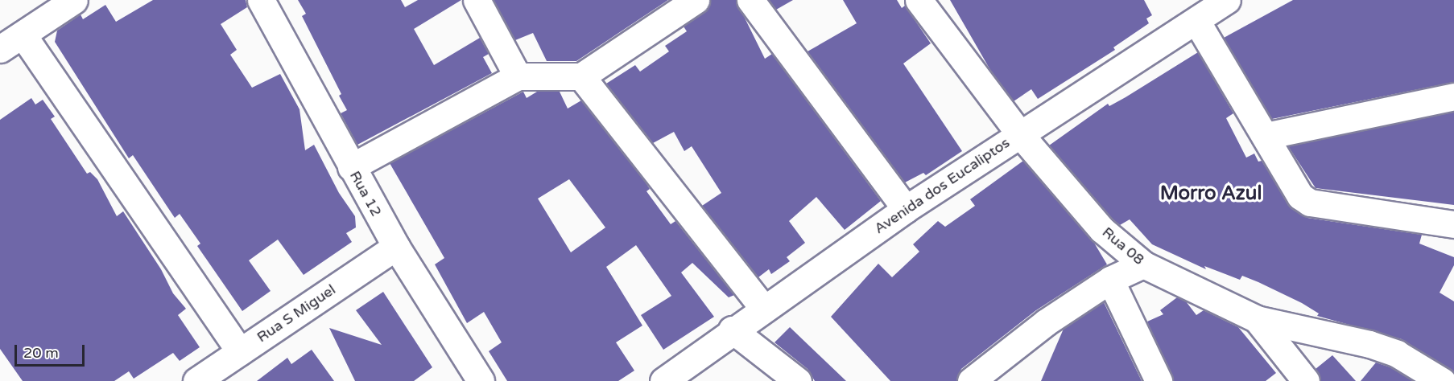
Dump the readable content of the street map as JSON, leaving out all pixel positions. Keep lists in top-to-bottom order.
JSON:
{
  "streets": {
    "street": [
      "Avenida dos Eucaliptos",
      "Rua 12",
      "Rua 08",
      "Rua S Miguel"
    ]
  },
  "crossings": [
    ["Avenida dos Eucaliptos", "Rua 08"],
    ["Rua 12", "Rua S Miguel"]
  ],
  "districts": ["Morro Azul"],
  "scale_bar": "20 m"
}
